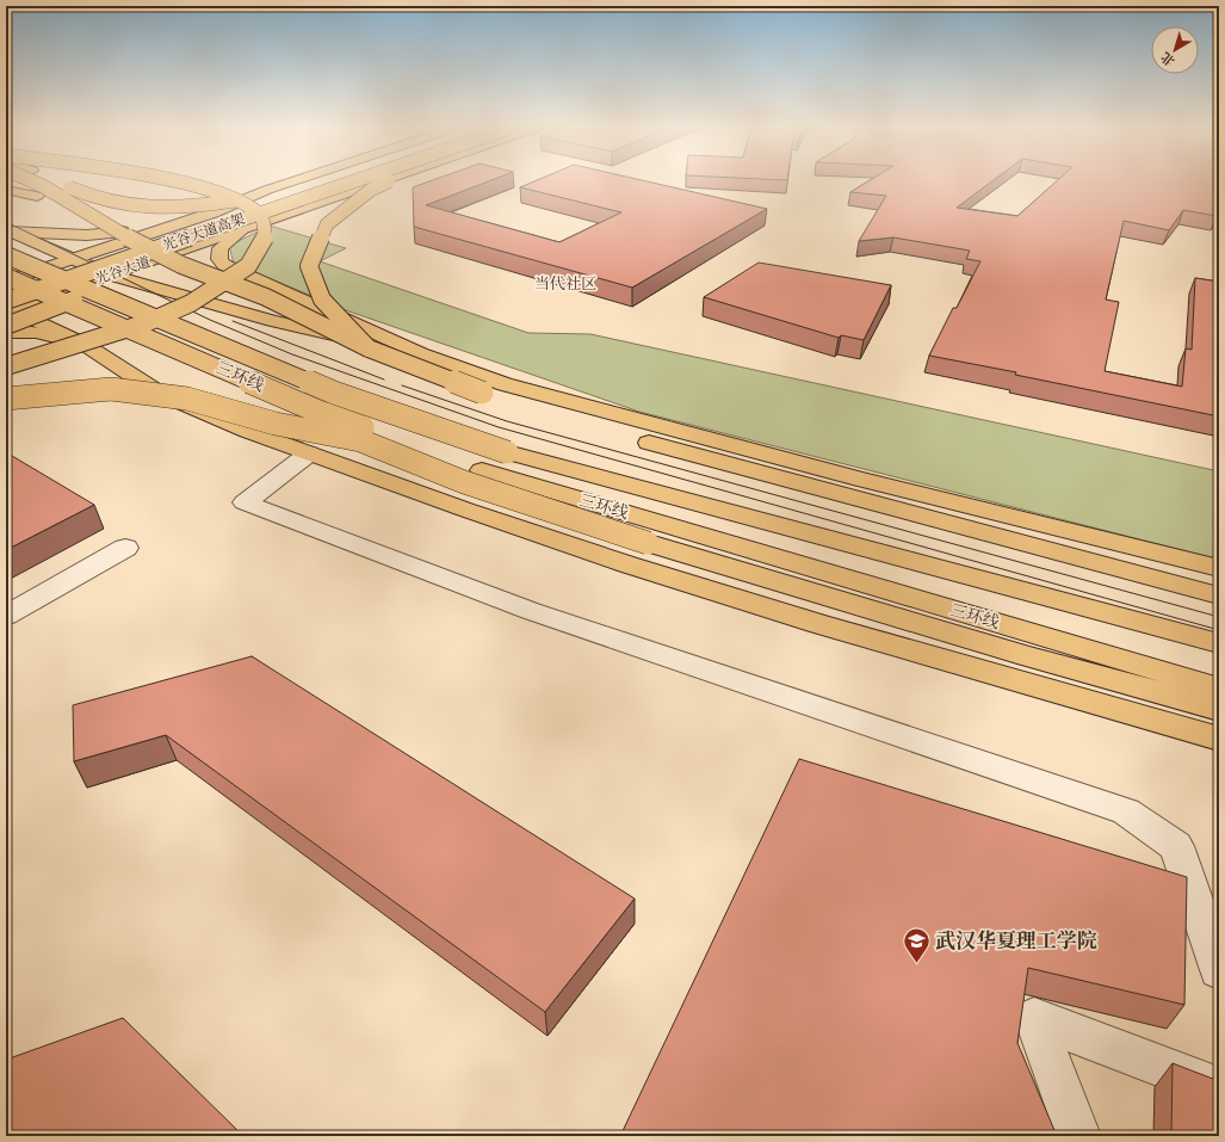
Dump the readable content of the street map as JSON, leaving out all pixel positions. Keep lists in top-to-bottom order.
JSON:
{
  "streets": {
    "main road": ["光谷大道高架", "光谷大道", "三环线"]
  },
  "crossings": [
    ["光谷大道高架", "光谷大道"]
  ],
  "districts": ["当代社区"],
  "places": {
    "school or university": ["武汉华夏理工学院"]
  },
  "north": "bottom left"
}
